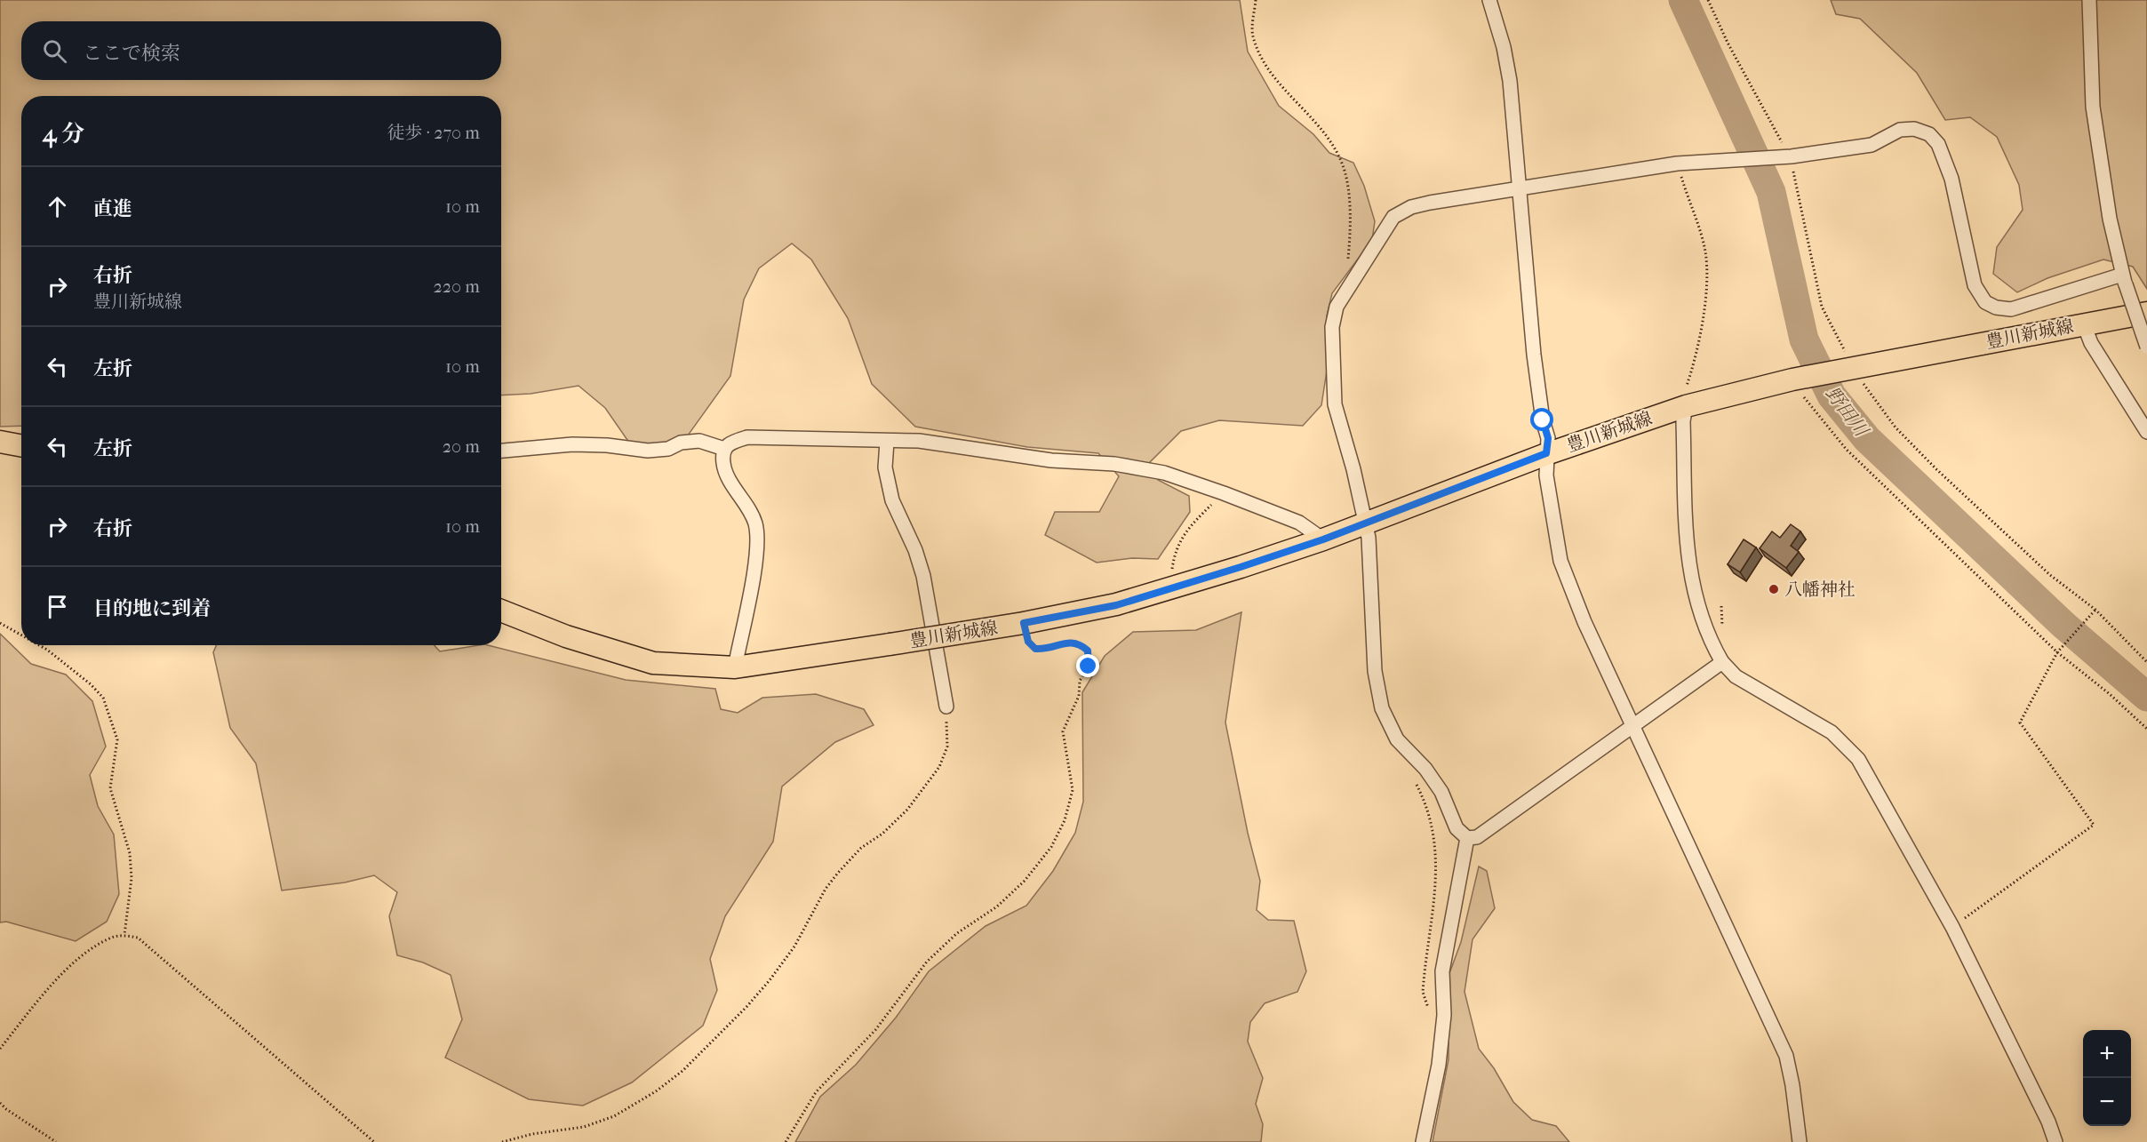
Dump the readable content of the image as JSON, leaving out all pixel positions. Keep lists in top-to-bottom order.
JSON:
{
  "streets": {
    "main road": ["豊川新城線"]
  },
  "water": ["野田川"],
  "places": ["八幡神社"],
  "page": {
    "search": "ここで検索",
    "heading": ["4 分", "徒歩 · 270 m"],
    "list": [
      ["直進", "10 m"],
      ["右折", "豊川新城線", "220 m"],
      ["左折", "10 m"],
      ["左折", "20 m"],
      ["右折", "10 m"],
      "目的地に到着"
    ],
    "map_buttons": ["+", "−"]
  }
}
